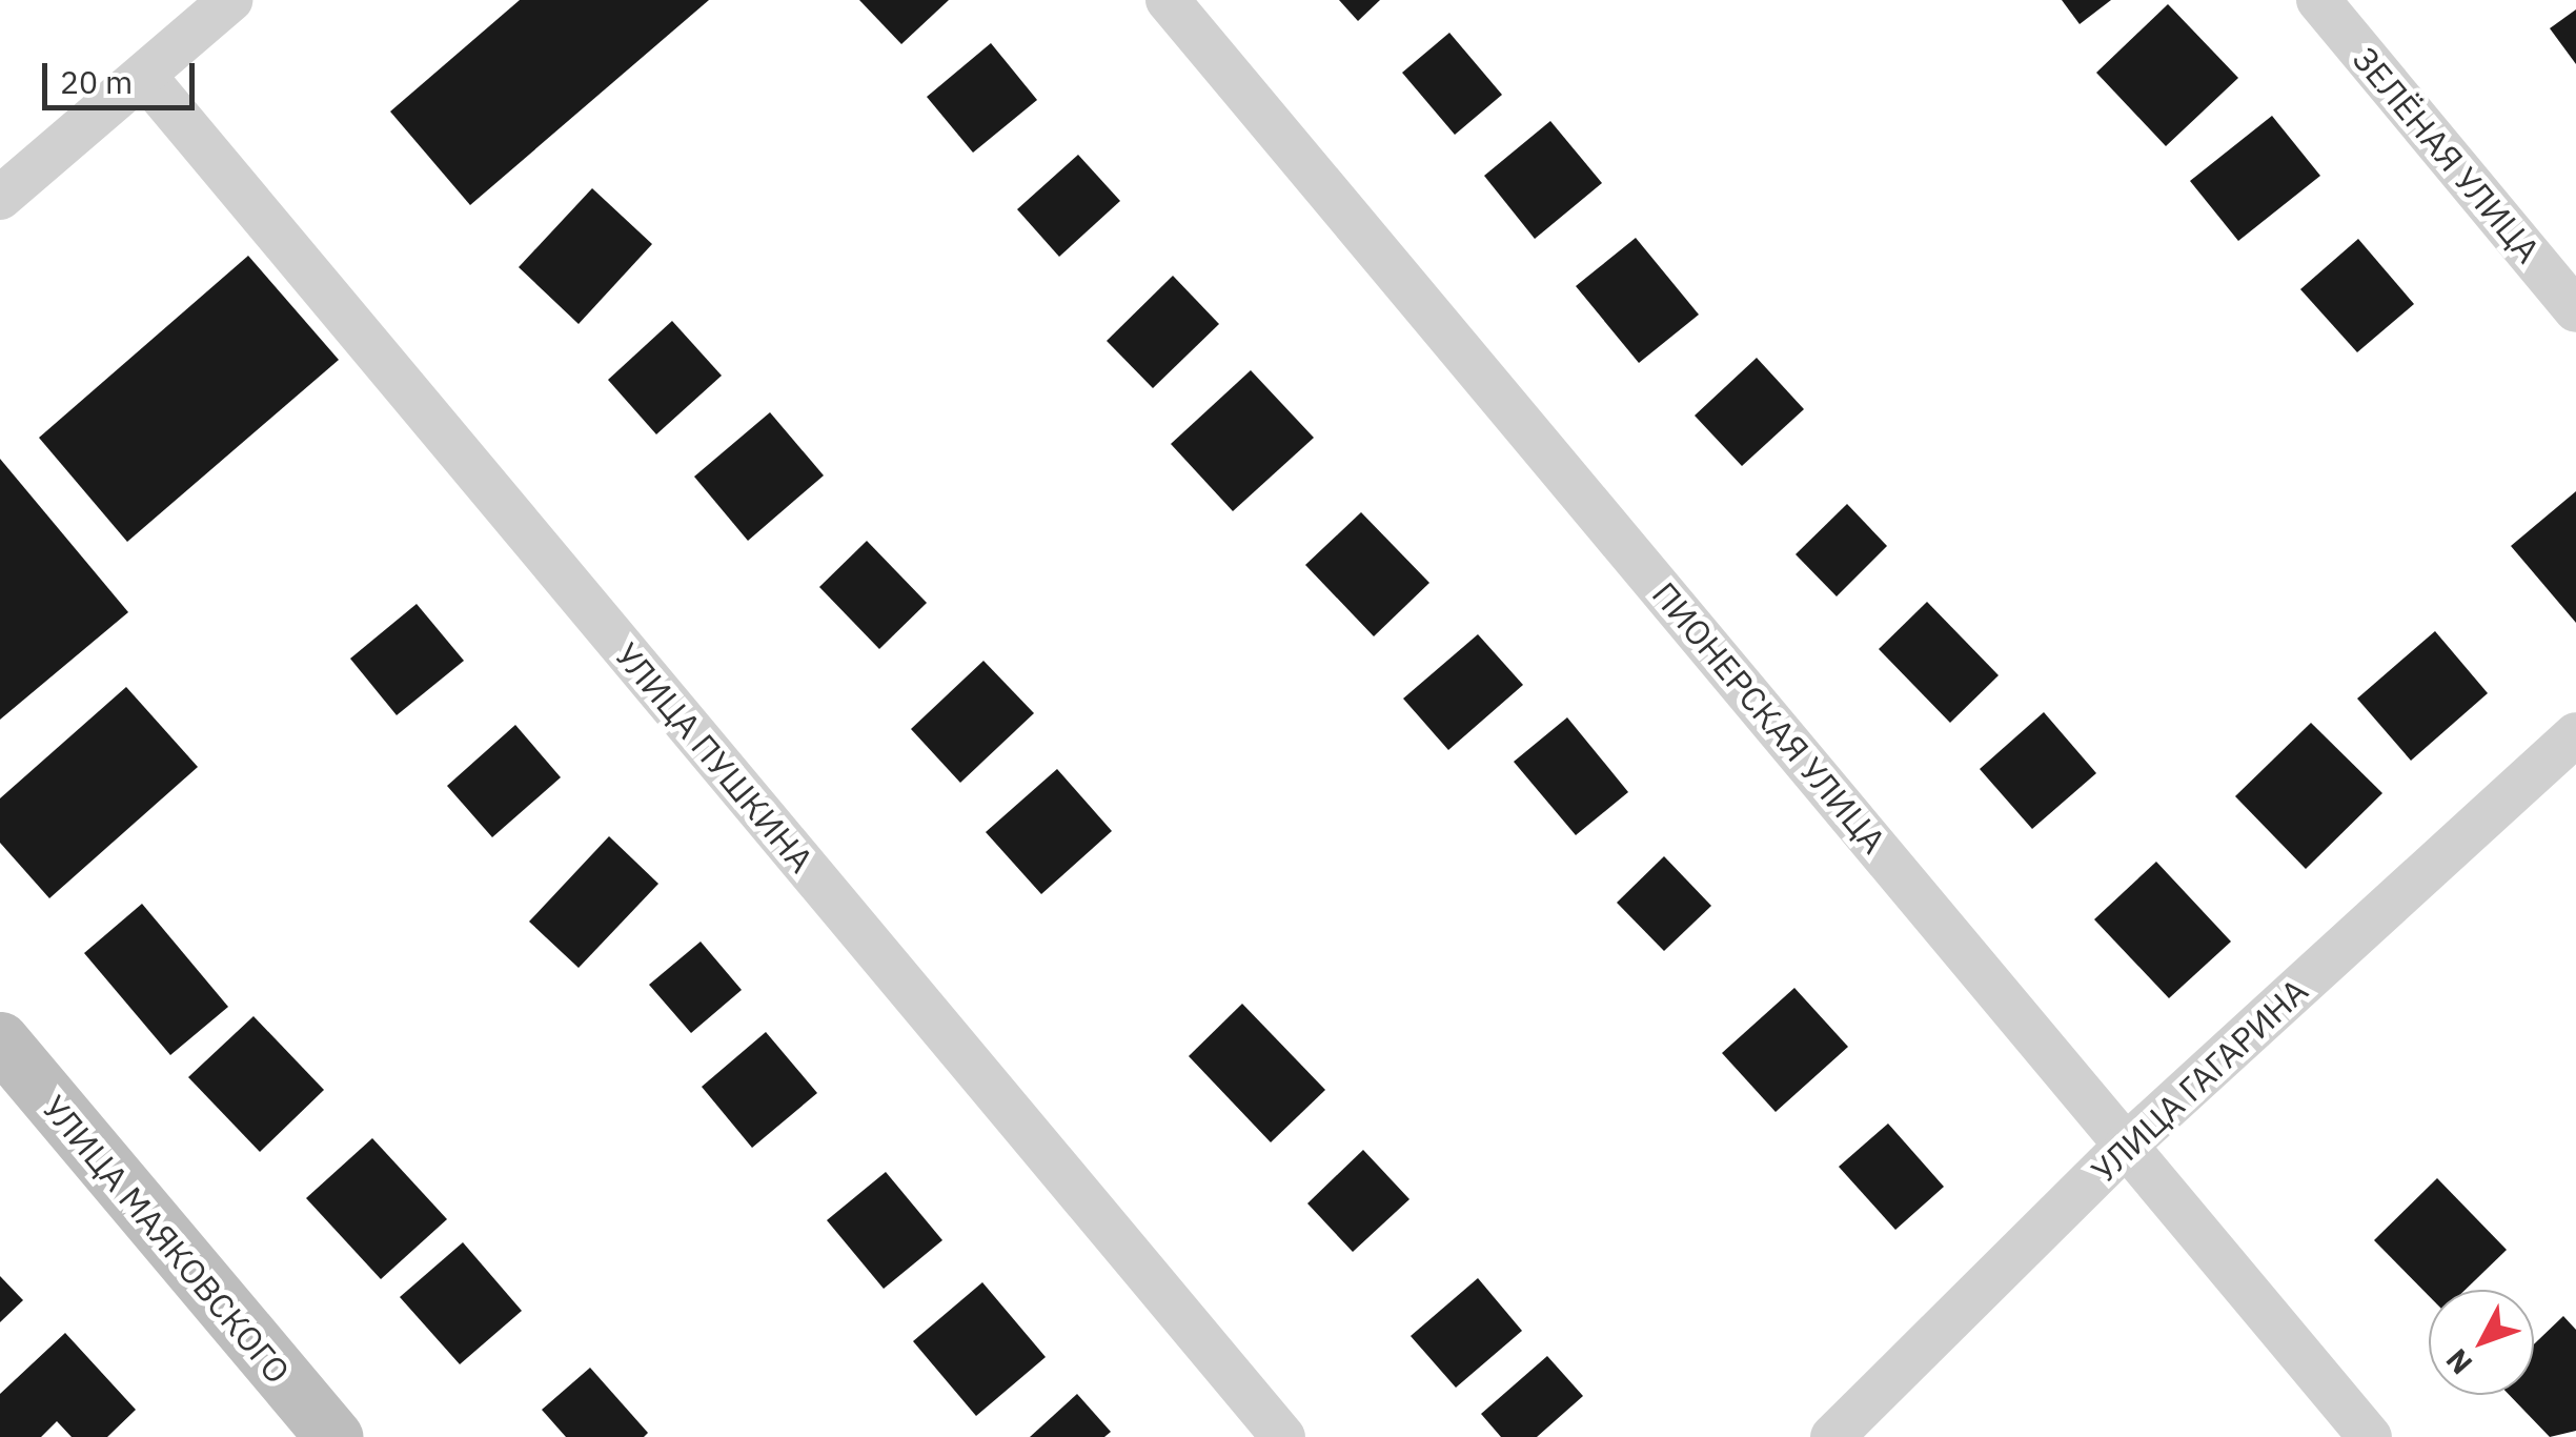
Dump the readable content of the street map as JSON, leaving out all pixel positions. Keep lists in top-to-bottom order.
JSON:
{
  "streets": {
    "main road": ["УЛИЦА МАЯКОВСКОГО"],
    "street": [
      "ЗЕЛЁНАЯ УЛИЦА",
      "ПИОНЕРСКАЯ УЛИЦА",
      "УЛИЦА ПУШКИНА",
      "УЛИЦА ГАГАРИНА"
    ]
  },
  "crossings": [
    ["ПИОНЕРСКАЯ УЛИЦА", "УЛИЦА ГАГАРИНА"]
  ],
  "scale_bar": "20 m",
  "north": "bottom left"
}
